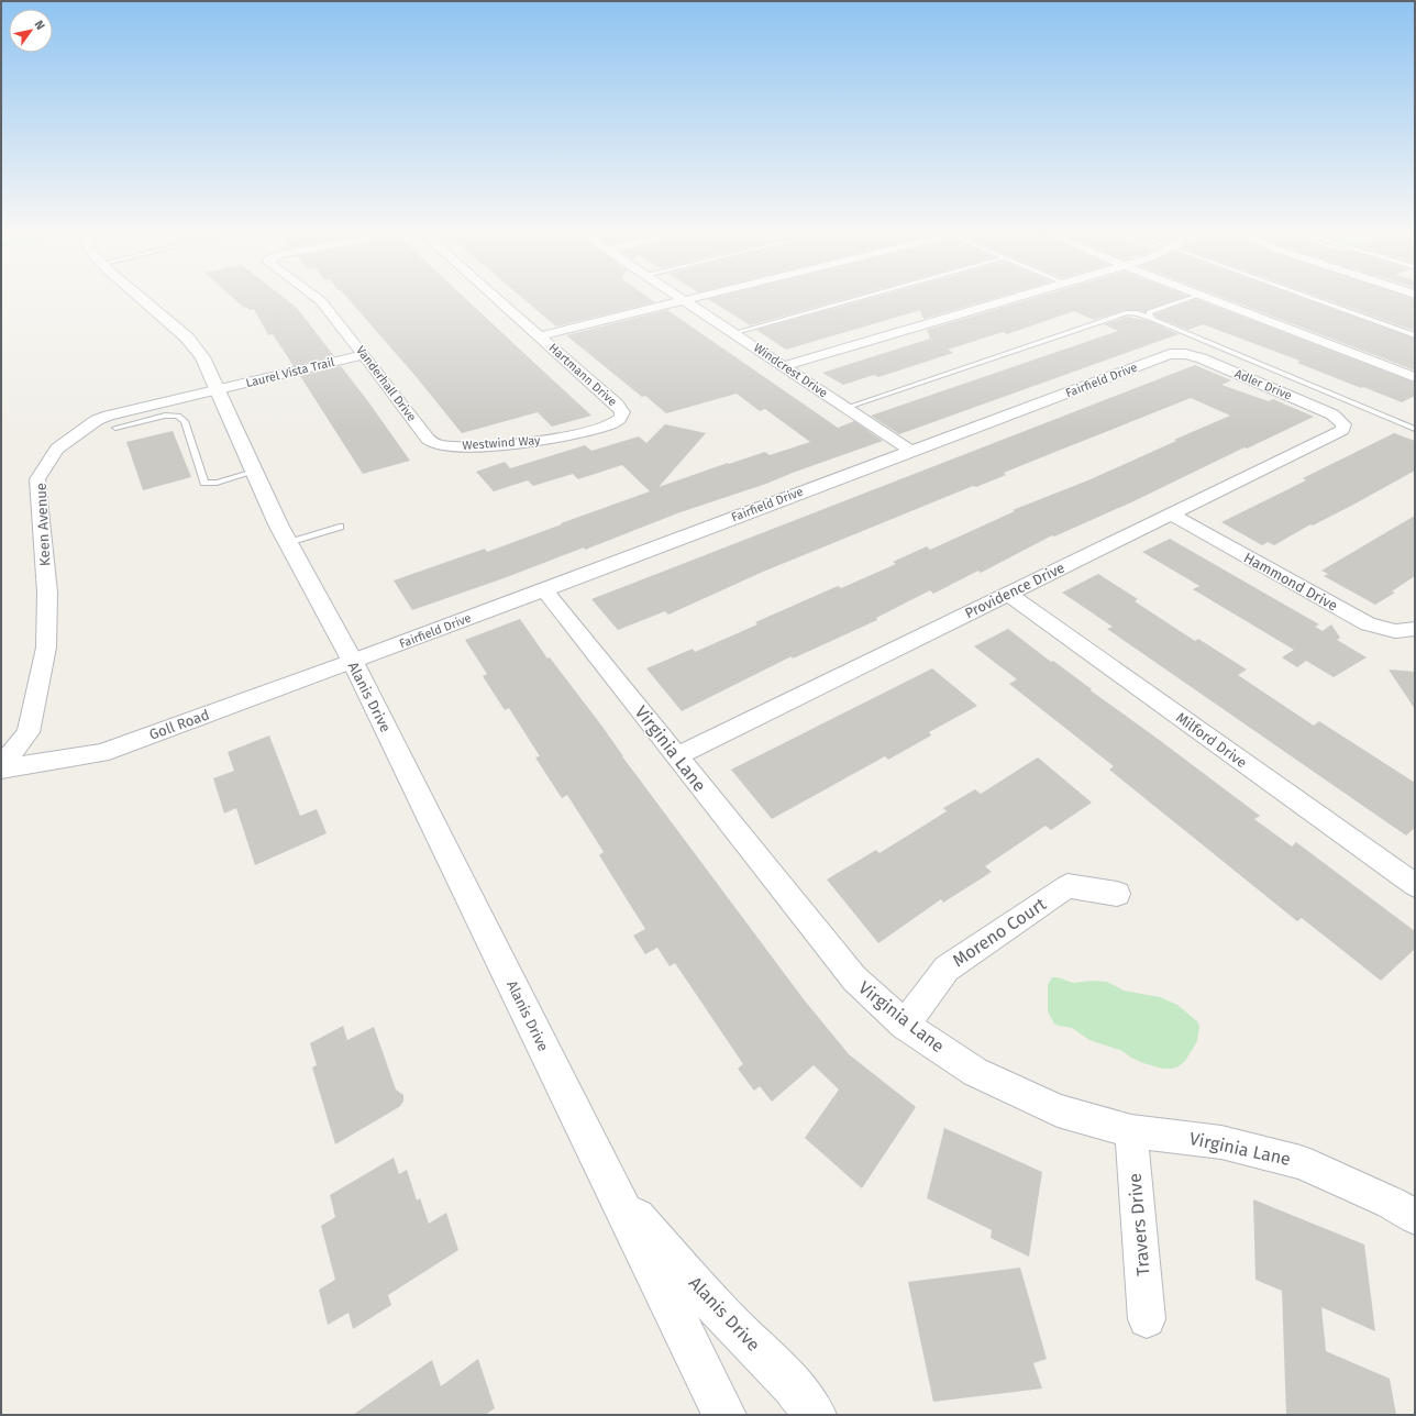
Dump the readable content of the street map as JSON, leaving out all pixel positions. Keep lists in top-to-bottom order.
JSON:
{
  "streets": {
    "main road": ["Alanis Drive"],
    "street": [
      "Windcrest Drive",
      "Laurel Vista Trail",
      "Hartmann Drive",
      "Fairfield Drive",
      "Vanderhall Drive",
      "Adler Drive",
      "Westwind Way",
      "Keen Avenue",
      "Hammond Drive",
      "Providence Drive",
      "Goll Road",
      "Milford Drive",
      "Virginia Lane",
      "Moreno Court",
      "Travers Drive"
    ]
  },
  "crossings": [
    ["Windcrest Drive", "Fairfield Drive"],
    ["Laurel Vista Trail", "Vanderhall Drive"],
    ["Laurel Vista Trail", "Keen Avenue"],
    ["Laurel Vista Trail", "Alanis Drive"],
    ["Hartmann Drive", "Westwind Way"],
    ["Fairfield Drive", "Adler Drive"],
    ["Fairfield Drive", "Alanis Drive"],
    ["Fairfield Drive", "Goll Road"],
    ["Fairfield Drive", "Virginia Lane"],
    ["Vanderhall Drive", "Westwind Way"],
    ["Adler Drive", "Providence Drive"],
    ["Keen Avenue", "Alanis Drive"],
    ["Keen Avenue", "Goll Road"],
    ["Hammond Drive", "Providence Drive"],
    ["Providence Drive", "Milford Drive"],
    ["Providence Drive", "Virginia Lane"],
    ["Alanis Drive", "Goll Road"],
    ["Virginia Lane", "Moreno Court"],
    ["Virginia Lane", "Travers Drive"]
  ],
  "north": "top right"
}
